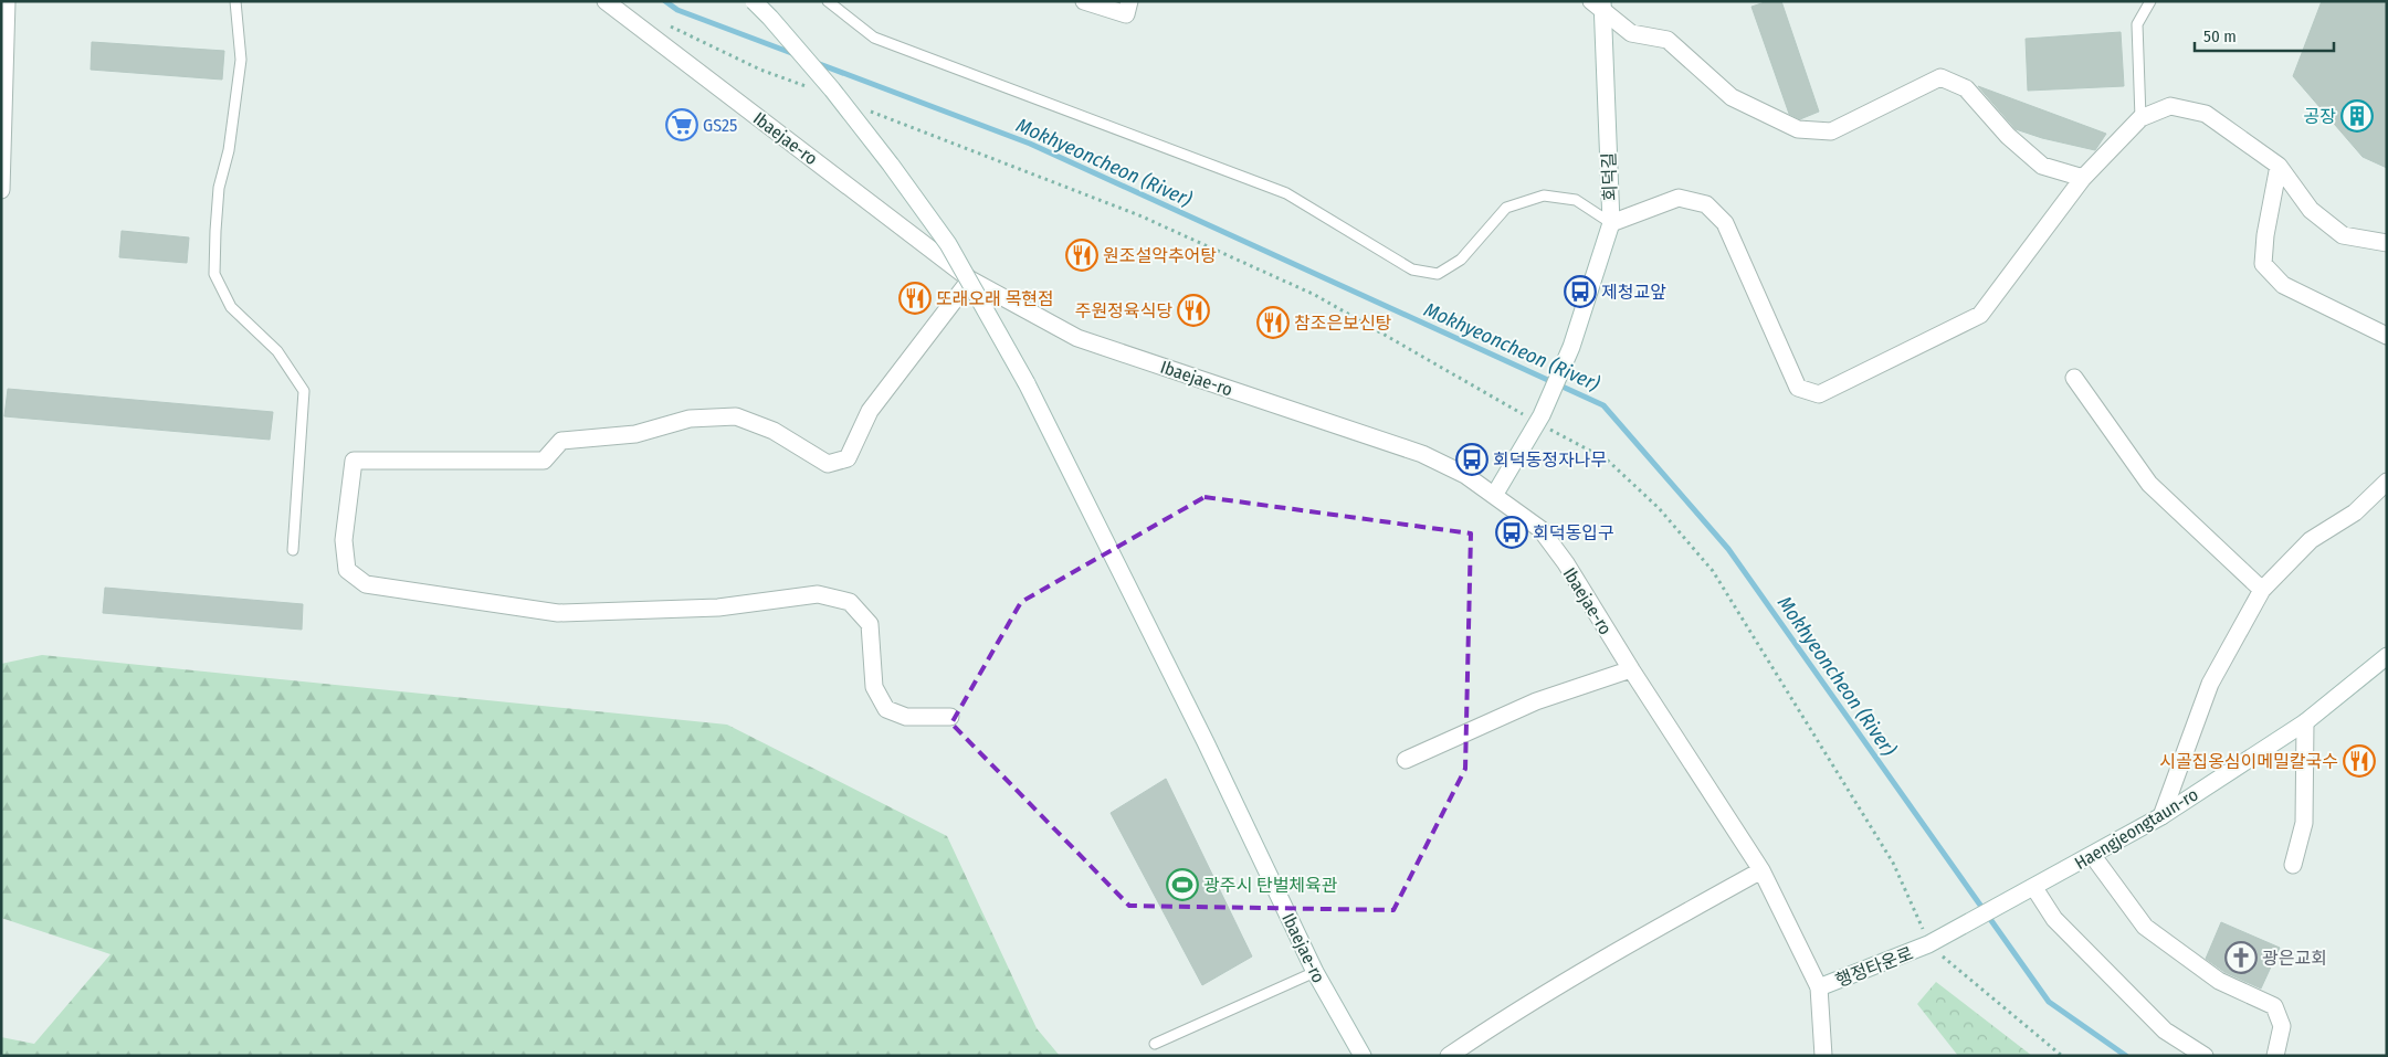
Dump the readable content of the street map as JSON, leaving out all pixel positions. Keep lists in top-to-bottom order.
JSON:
{
  "streets": {
    "street": [
      "Ibaejae-ro",
      "회덕길",
      "Haengjeongtaun-ro",
      "행정타운로"
    ]
  },
  "crossings": [
    ["Ibaejae-ro", "회덕길"],
    ["Ibaejae-ro", "행정타운로"],
    ["Haengjeongtaun-ro", "행정타운로"]
  ],
  "water": ["Mokhyeoncheon (River)"],
  "places": {
    "building": ["공장"],
    "supermarket": ["GS25"],
    "restaurant": [
      "원조설악추어탕",
      "또래오래 목현점",
      "주원정육식당",
      "참조은보신탕",
      "시골집옹심이메밀칼국수"
    ],
    "bus stop": ["제청교앞", "회덕동정자나무", "회덕동입구"],
    "sports": ["광주시 탄벌체육관"],
    "church": ["광은교회"]
  },
  "scale_bar": "50 m"
}
